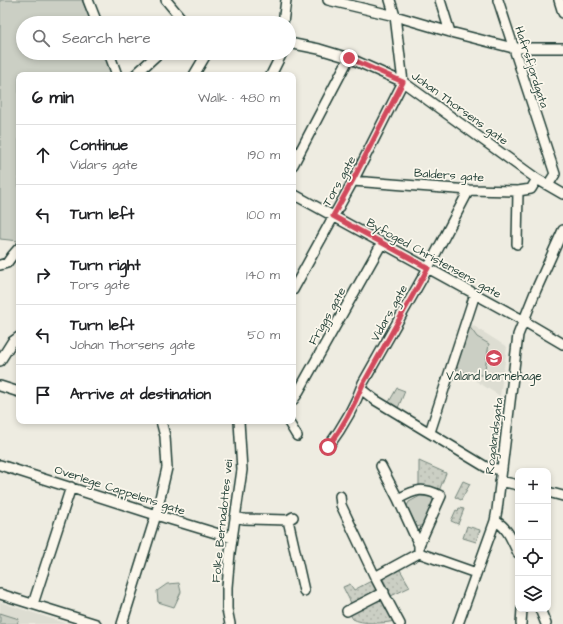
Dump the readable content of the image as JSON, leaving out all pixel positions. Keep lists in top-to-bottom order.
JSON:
{
  "streets": {
    "street": [
      "Hafrsfjordgata",
      "Johan Thorsens gate",
      "Balders gate",
      "Tors gate",
      "Byfoged Christensens gate",
      "Vidars gate",
      "Friggs gate",
      "Rogalandsgata",
      "Overlege Cappelens gate",
      "Folke Bernadottes vei"
    ]
  },
  "crossings": [
    ["Hafrsfjordgata", "Johan Thorsens gate"],
    ["Johan Thorsens gate", "Balders gate"],
    ["Johan Thorsens gate", "Tors gate"],
    ["Balders gate", "Tors gate"],
    ["Balders gate", "Vidars gate"],
    ["Tors gate", "Byfoged Christensens gate"],
    ["Byfoged Christensens gate", "Vidars gate"],
    ["Byfoged Christensens gate", "Friggs gate"],
    ["Byfoged Christensens gate", "Rogalandsgata"],
    ["Overlege Cappelens gate", "Folke Bernadottes vei"]
  ],
  "places": {
    "school or university": ["Våland barnehage"]
  },
  "page": {
    "search": "Search here",
    "heading": ["6 min", "Walk · 480 m"],
    "list": [
      ["Continue", "Vidars gate", "190 m"],
      ["Turn left", "100 m"],
      ["Turn right", "Tors gate", "140 m"],
      ["Turn left", "Johan Thorsens gate", "50 m"],
      "Arrive at destination"
    ],
    "map_buttons": ["+", "−"]
  }
}
